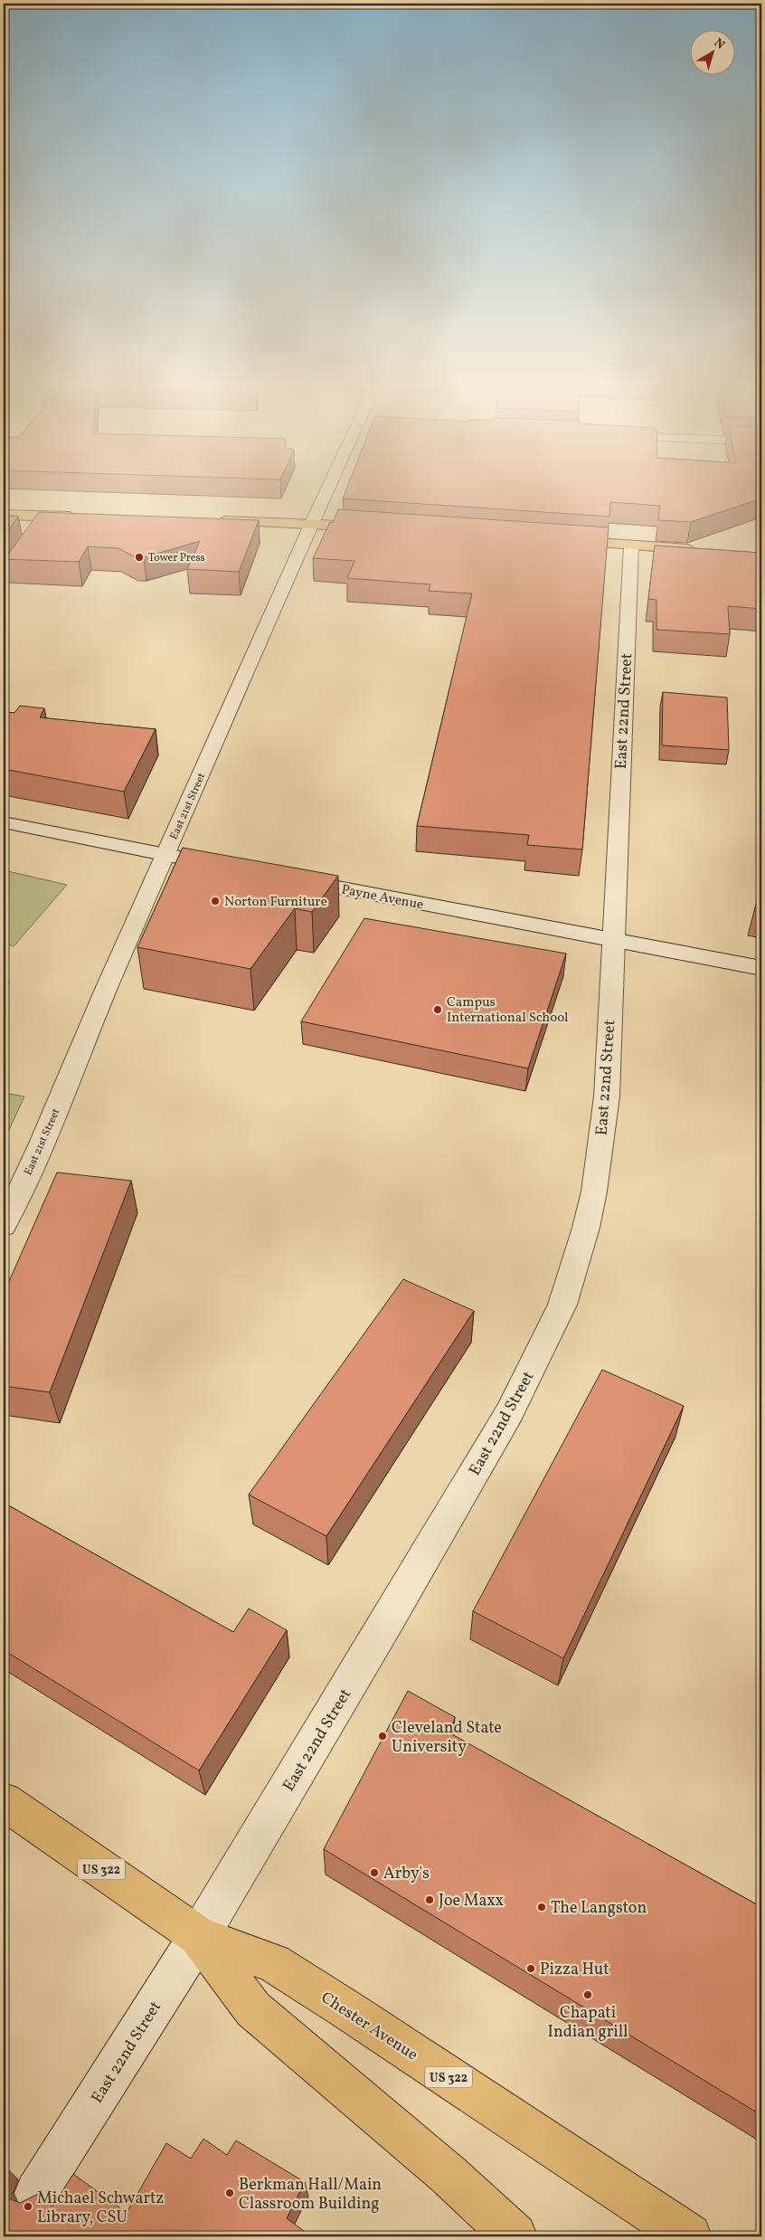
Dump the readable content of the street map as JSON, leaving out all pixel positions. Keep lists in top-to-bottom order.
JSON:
{
  "streets": {
    "main road": ["US 322", "Chester Avenue"],
    "street": ["East 22nd Street", "East 21st Street", "Payne Avenue"]
  },
  "crossings": [
    ["East 22nd Street", "Payne Avenue"],
    ["East 22nd Street", "Chester Avenue"]
  ],
  "places": [
    "Tower Press",
    "Norton Furniture",
    "Campus International School",
    "Cleveland State University",
    "Arby's",
    "Joe Maxx",
    "The Langston",
    "Pizza Hut",
    "Chapati Indian grill",
    "Berkman Hall/Main Classroom Building",
    "Michael Schwartz Library, CSU"
  ],
  "north": "top right"
}
